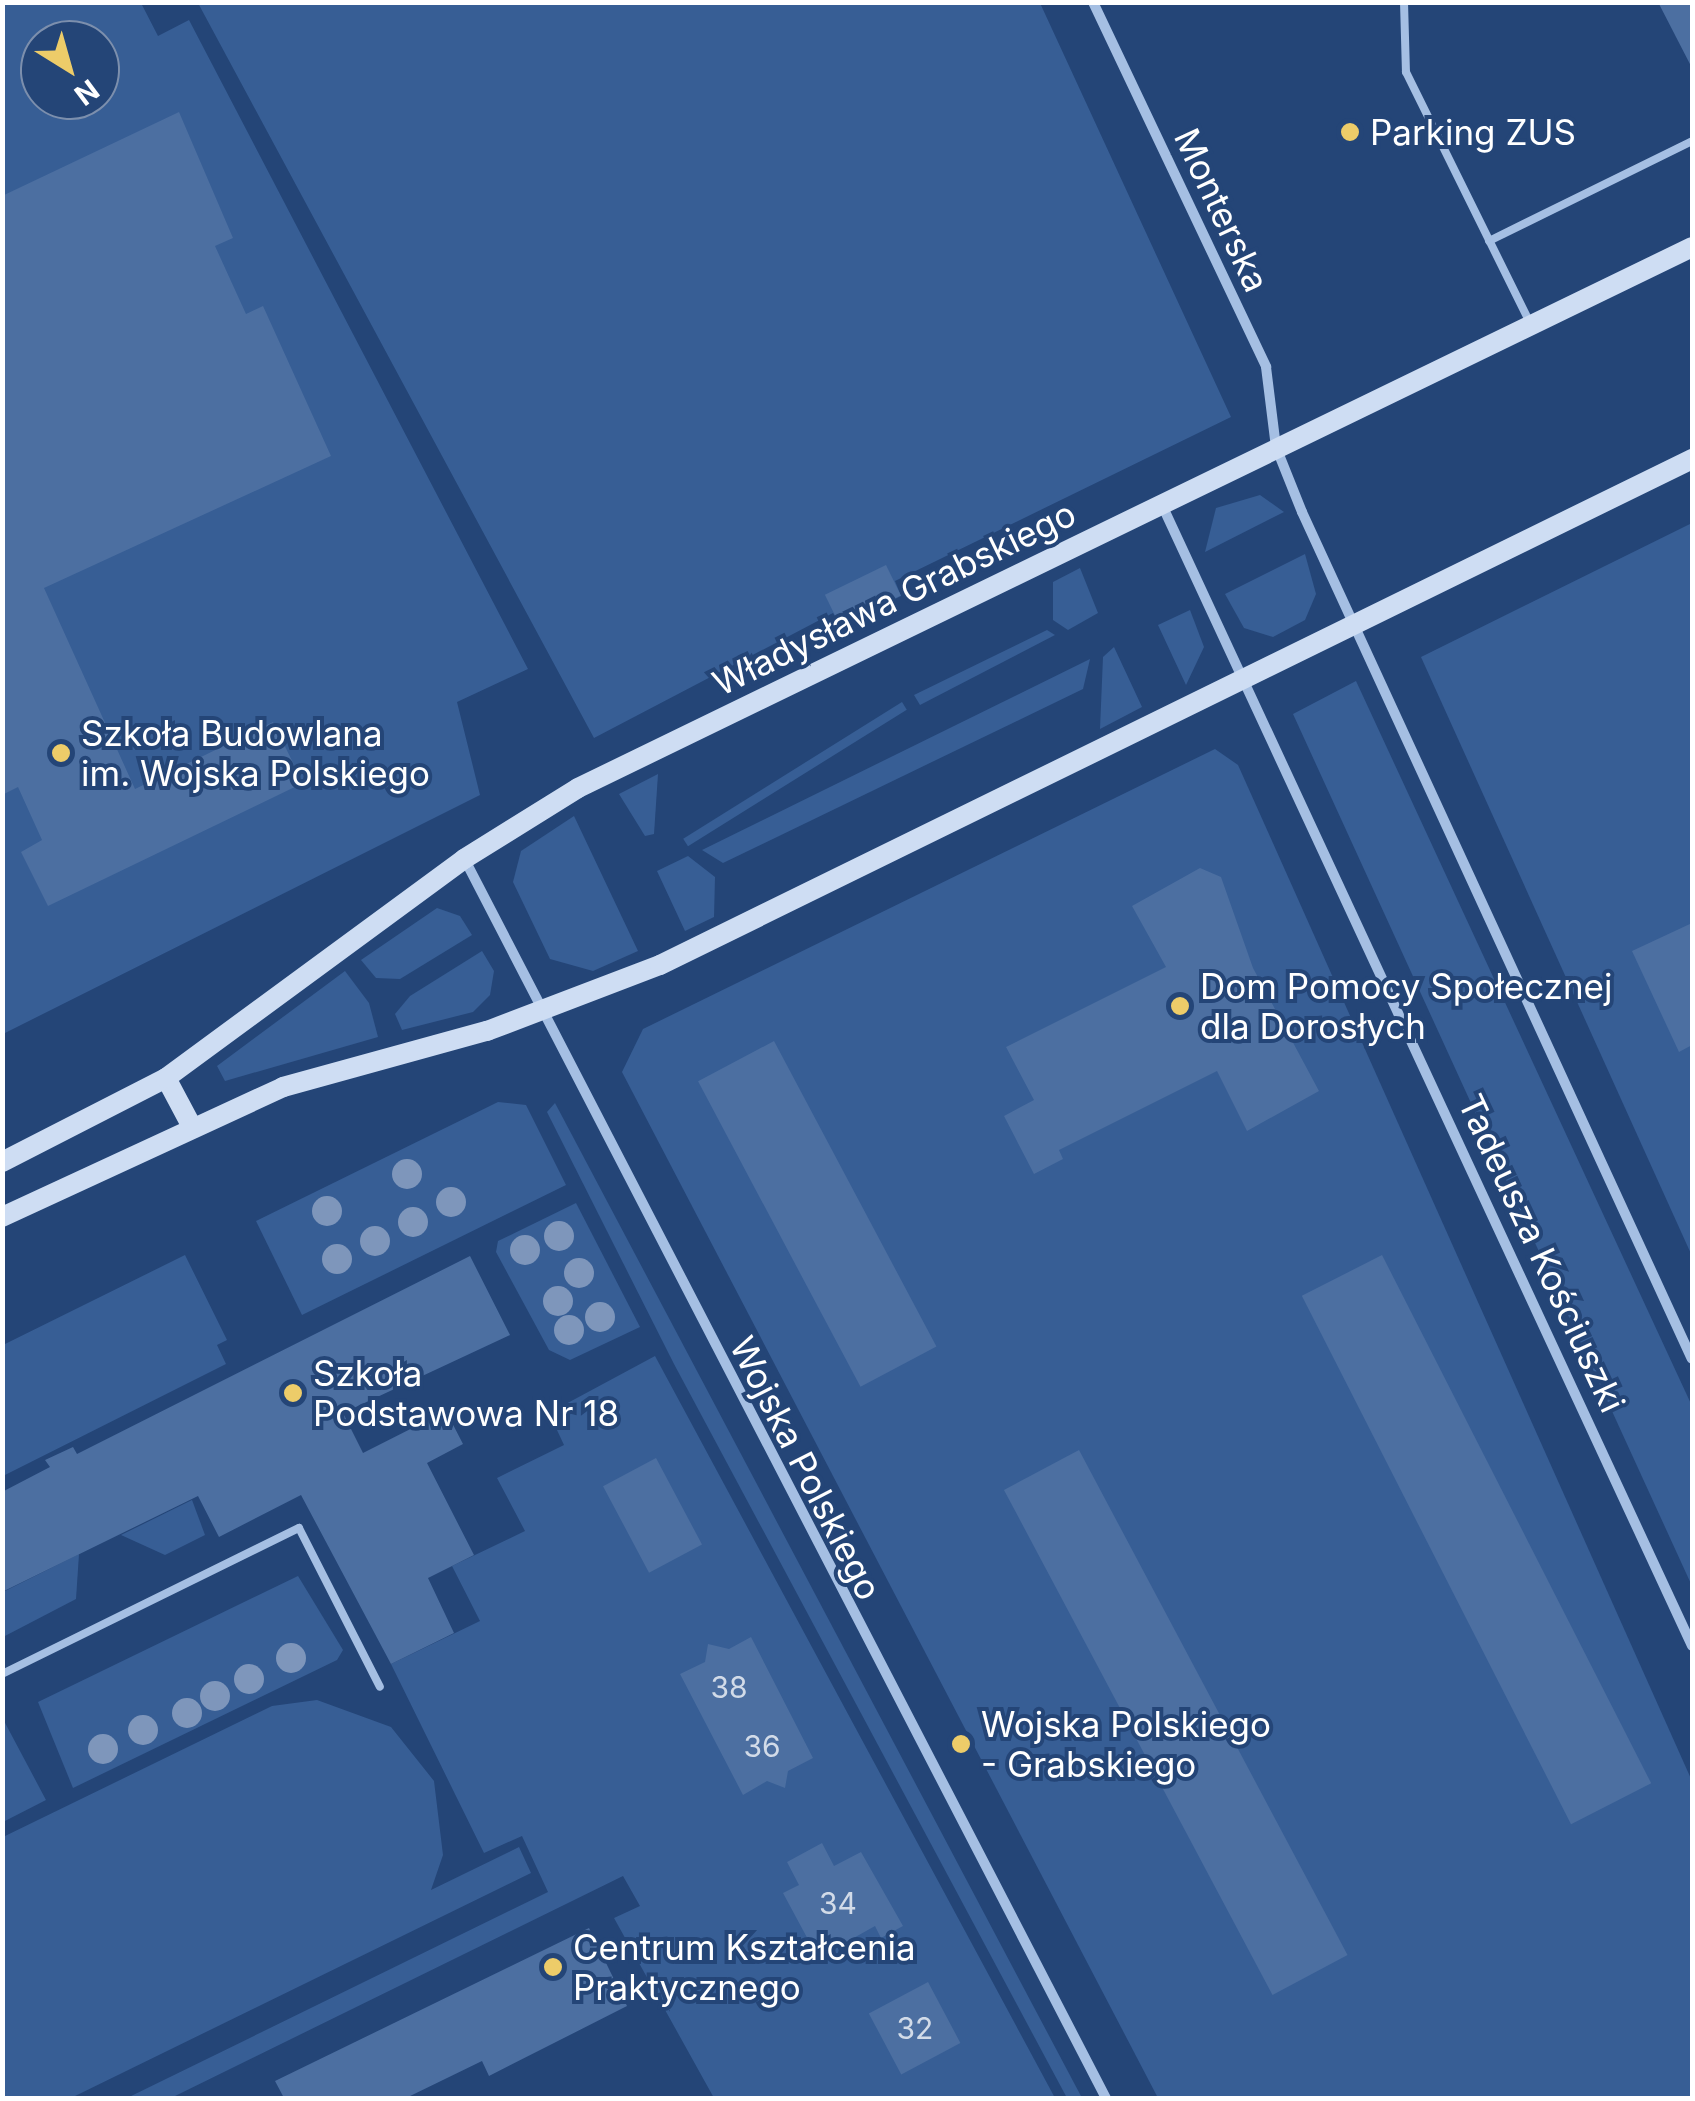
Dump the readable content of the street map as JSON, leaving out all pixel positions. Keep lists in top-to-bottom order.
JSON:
{
  "streets": {
    "street": [
      "Monterska",
      "Władysława Grabskiego",
      "Tadeusza Kościuszki",
      "Wojska Polskiego"
    ]
  },
  "crossings": [
    ["Monterska", "Władysława Grabskiego"],
    ["Władysława Grabskiego", "Tadeusza Kościuszki"],
    ["Władysława Grabskiego", "Wojska Polskiego"]
  ],
  "places": [
    "Parking ZUS",
    "Szkoła Budowlana im. Wojska Polskiego",
    "Dom Pomocy Społecznej dla Dorosłych",
    "Szkoła Podstawowa Nr 18",
    "Wojska Polskiego - Grabskiego",
    "Centrum Kształcenia Praktycznego"
  ],
  "house_numbers": [
    "38",
    "36",
    "34",
    "32"
  ],
  "north": "bottom right"
}
